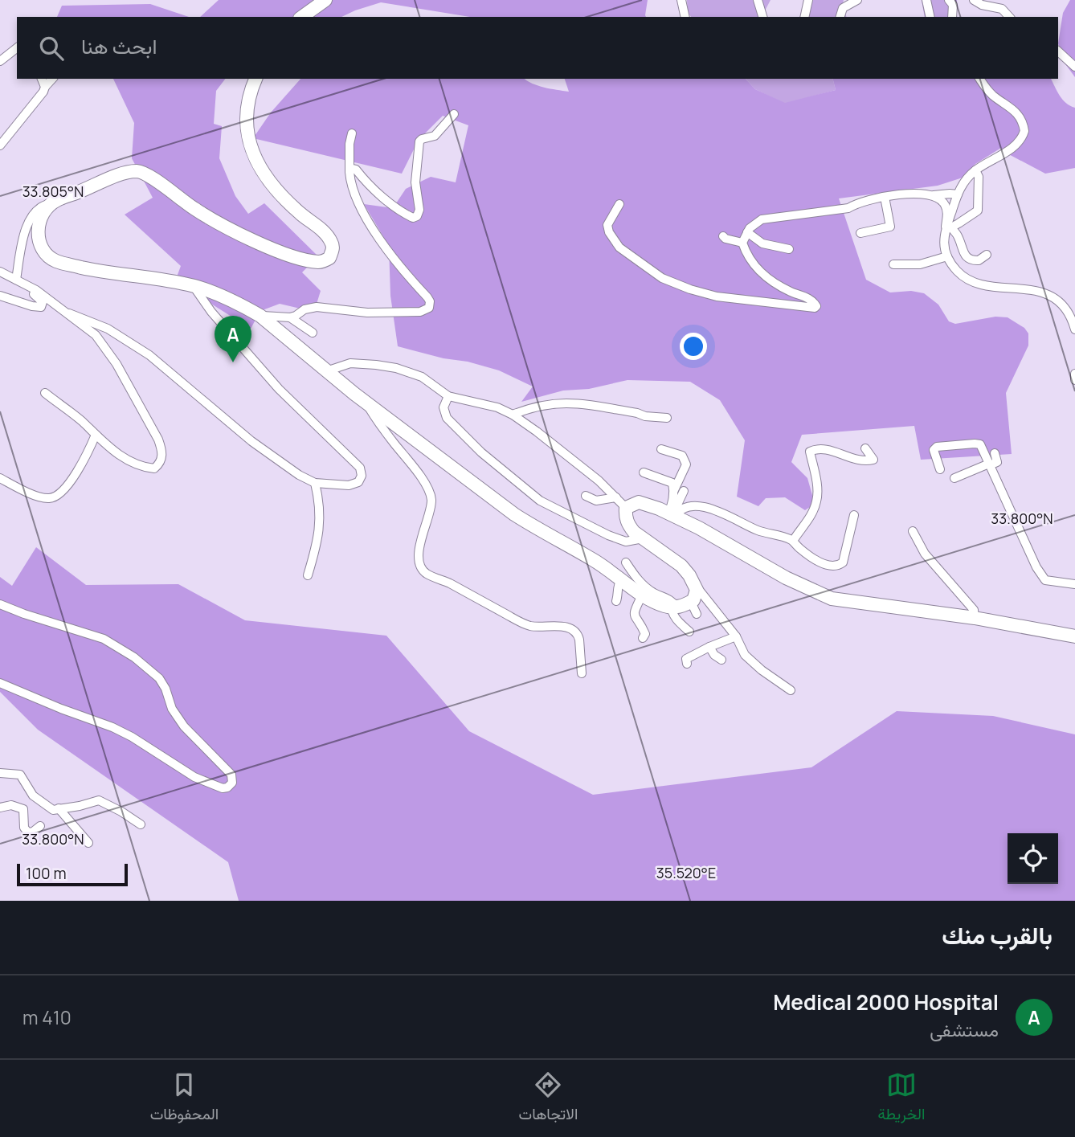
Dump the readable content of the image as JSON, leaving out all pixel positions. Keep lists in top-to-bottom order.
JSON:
{
  "scale_bar": "100 m",
  "page": {
    "search": "ابحث هنا",
    "pins": "A",
    "scale": "100 m",
    "heading": "بالقرب منك",
    "list": [
      {
        "mark": "A",
        "name": "Medical 2000 Hospital",
        "note": "مستشفى",
        "value": "410 m"
      }
    ],
    "nav": ["الخريطة", "الاتجاهات", "المحفوظات"]
  },
  "coordinates": ["33.805°N", "33.800°N", "35.520°E"]
}
